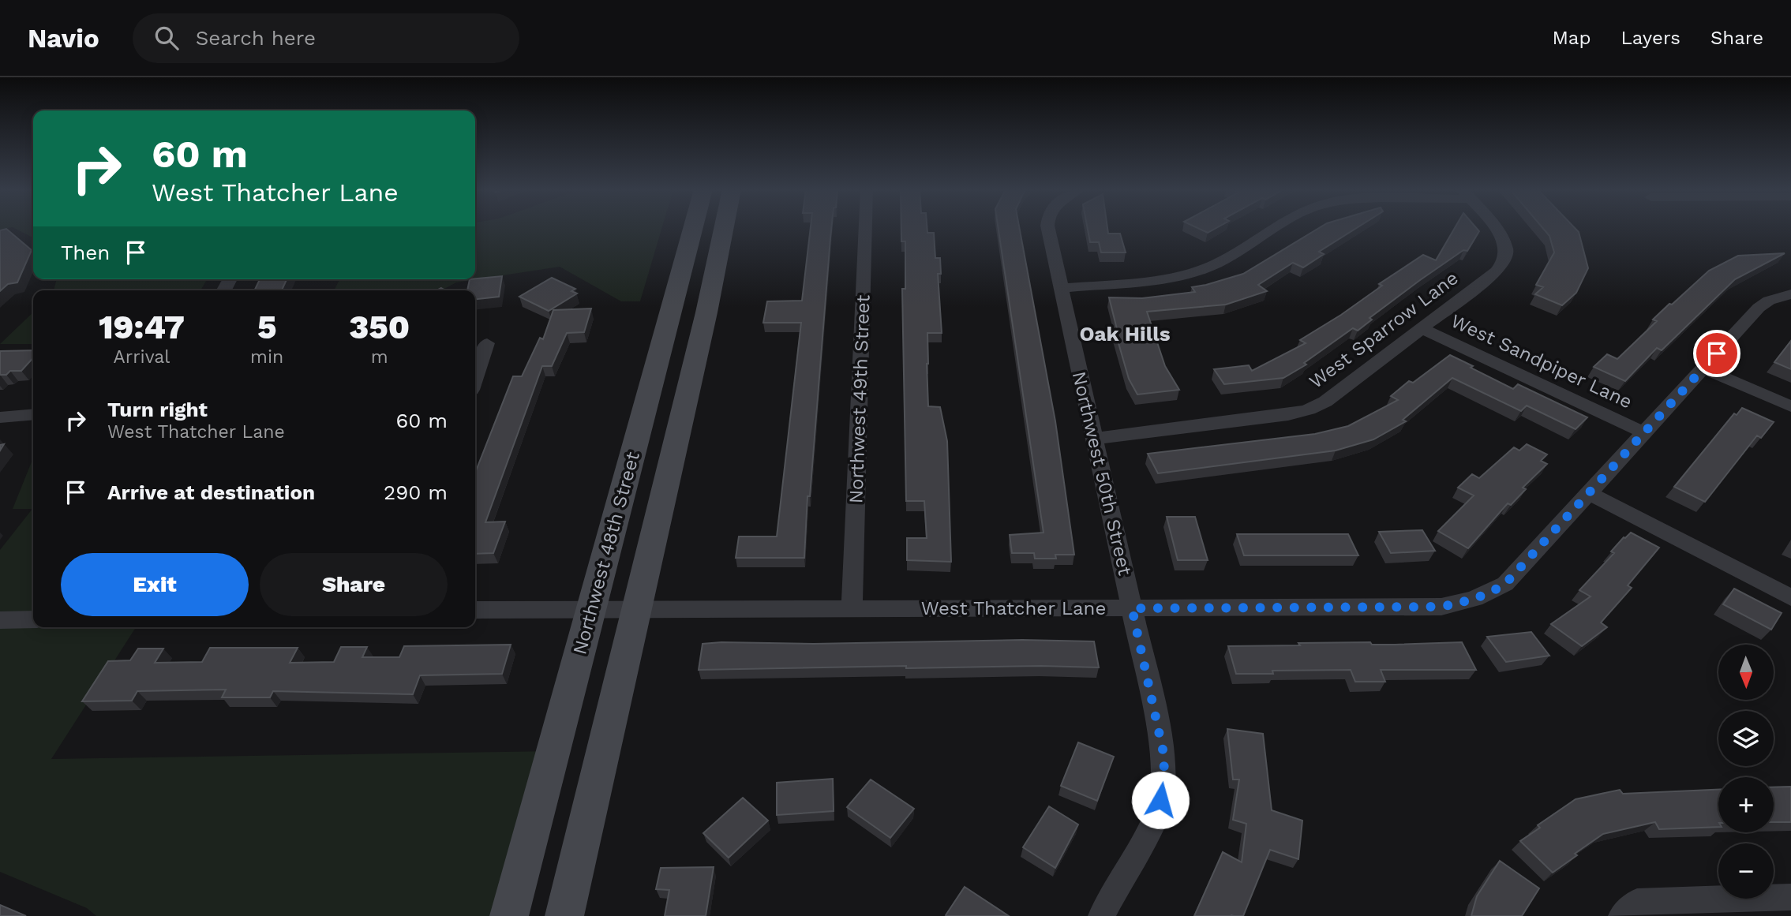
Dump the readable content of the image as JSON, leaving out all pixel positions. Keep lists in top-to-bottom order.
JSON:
{
  "streets": {
    "main road": ["Northwest 48th Street"],
    "street": [
      "West Sparrow Lane",
      "West Sandpiper Lane",
      "Northwest 49th Street",
      "Northwest 50th Street",
      "West Thatcher Lane"
    ]
  },
  "crossings": [
    ["West Sparrow Lane", "West Sandpiper Lane"],
    ["West Sparrow Lane", "Northwest 50th Street"],
    ["West Sandpiper Lane", "West Thatcher Lane"],
    ["Northwest 49th Street", "West Thatcher Lane"],
    ["Northwest 50th Street", "West Thatcher Lane"],
    ["Northwest 48th Street", "West Thatcher Lane"]
  ],
  "districts": ["Oak Hills"],
  "north": "bottom",
  "page": {
    "header": "Navio",
    "search": "Search here",
    "nav": ["Map", "Layers", "Share"],
    "turn": ["60 m", "West Thatcher Lane"],
    "then": "Then",
    "eta": [
      "19:47",
      "Arrival",
      "5",
      "min",
      "350",
      "m"
    ],
    "list": [
      {
        "name": "Turn right",
        "note": "West Thatcher Lane",
        "value": "60 m"
      },
      {
        "name": "Arrive at destination",
        "value": "290 m"
      }
    ],
    "buttons": ["Exit", "Share"],
    "map_buttons": ["+", "−"]
  }
}
